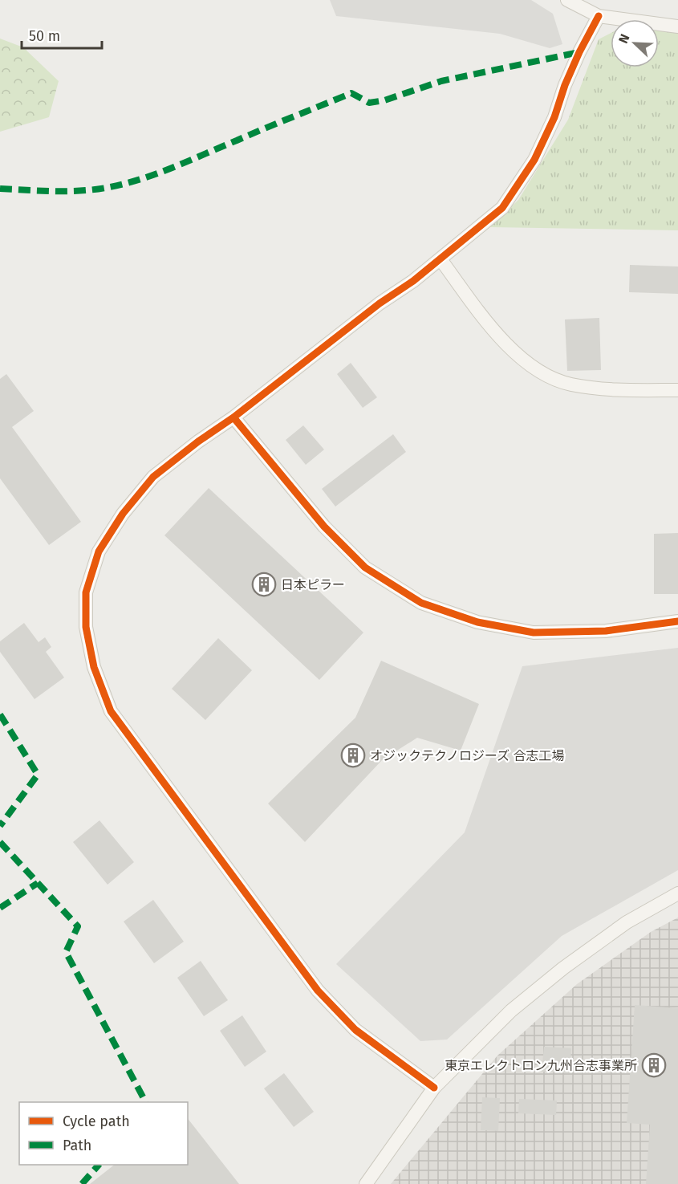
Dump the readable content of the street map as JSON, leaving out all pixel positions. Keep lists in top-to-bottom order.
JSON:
{
  "places": {
    "building": ["日本ピラー", "オジックテクノロジーズ 合志工場", "東京エレクトロン九州合志事業所"]
  },
  "legend": ["Cycle path", "Path"],
  "scale_bar": "50 m",
  "north": "top left"
}
